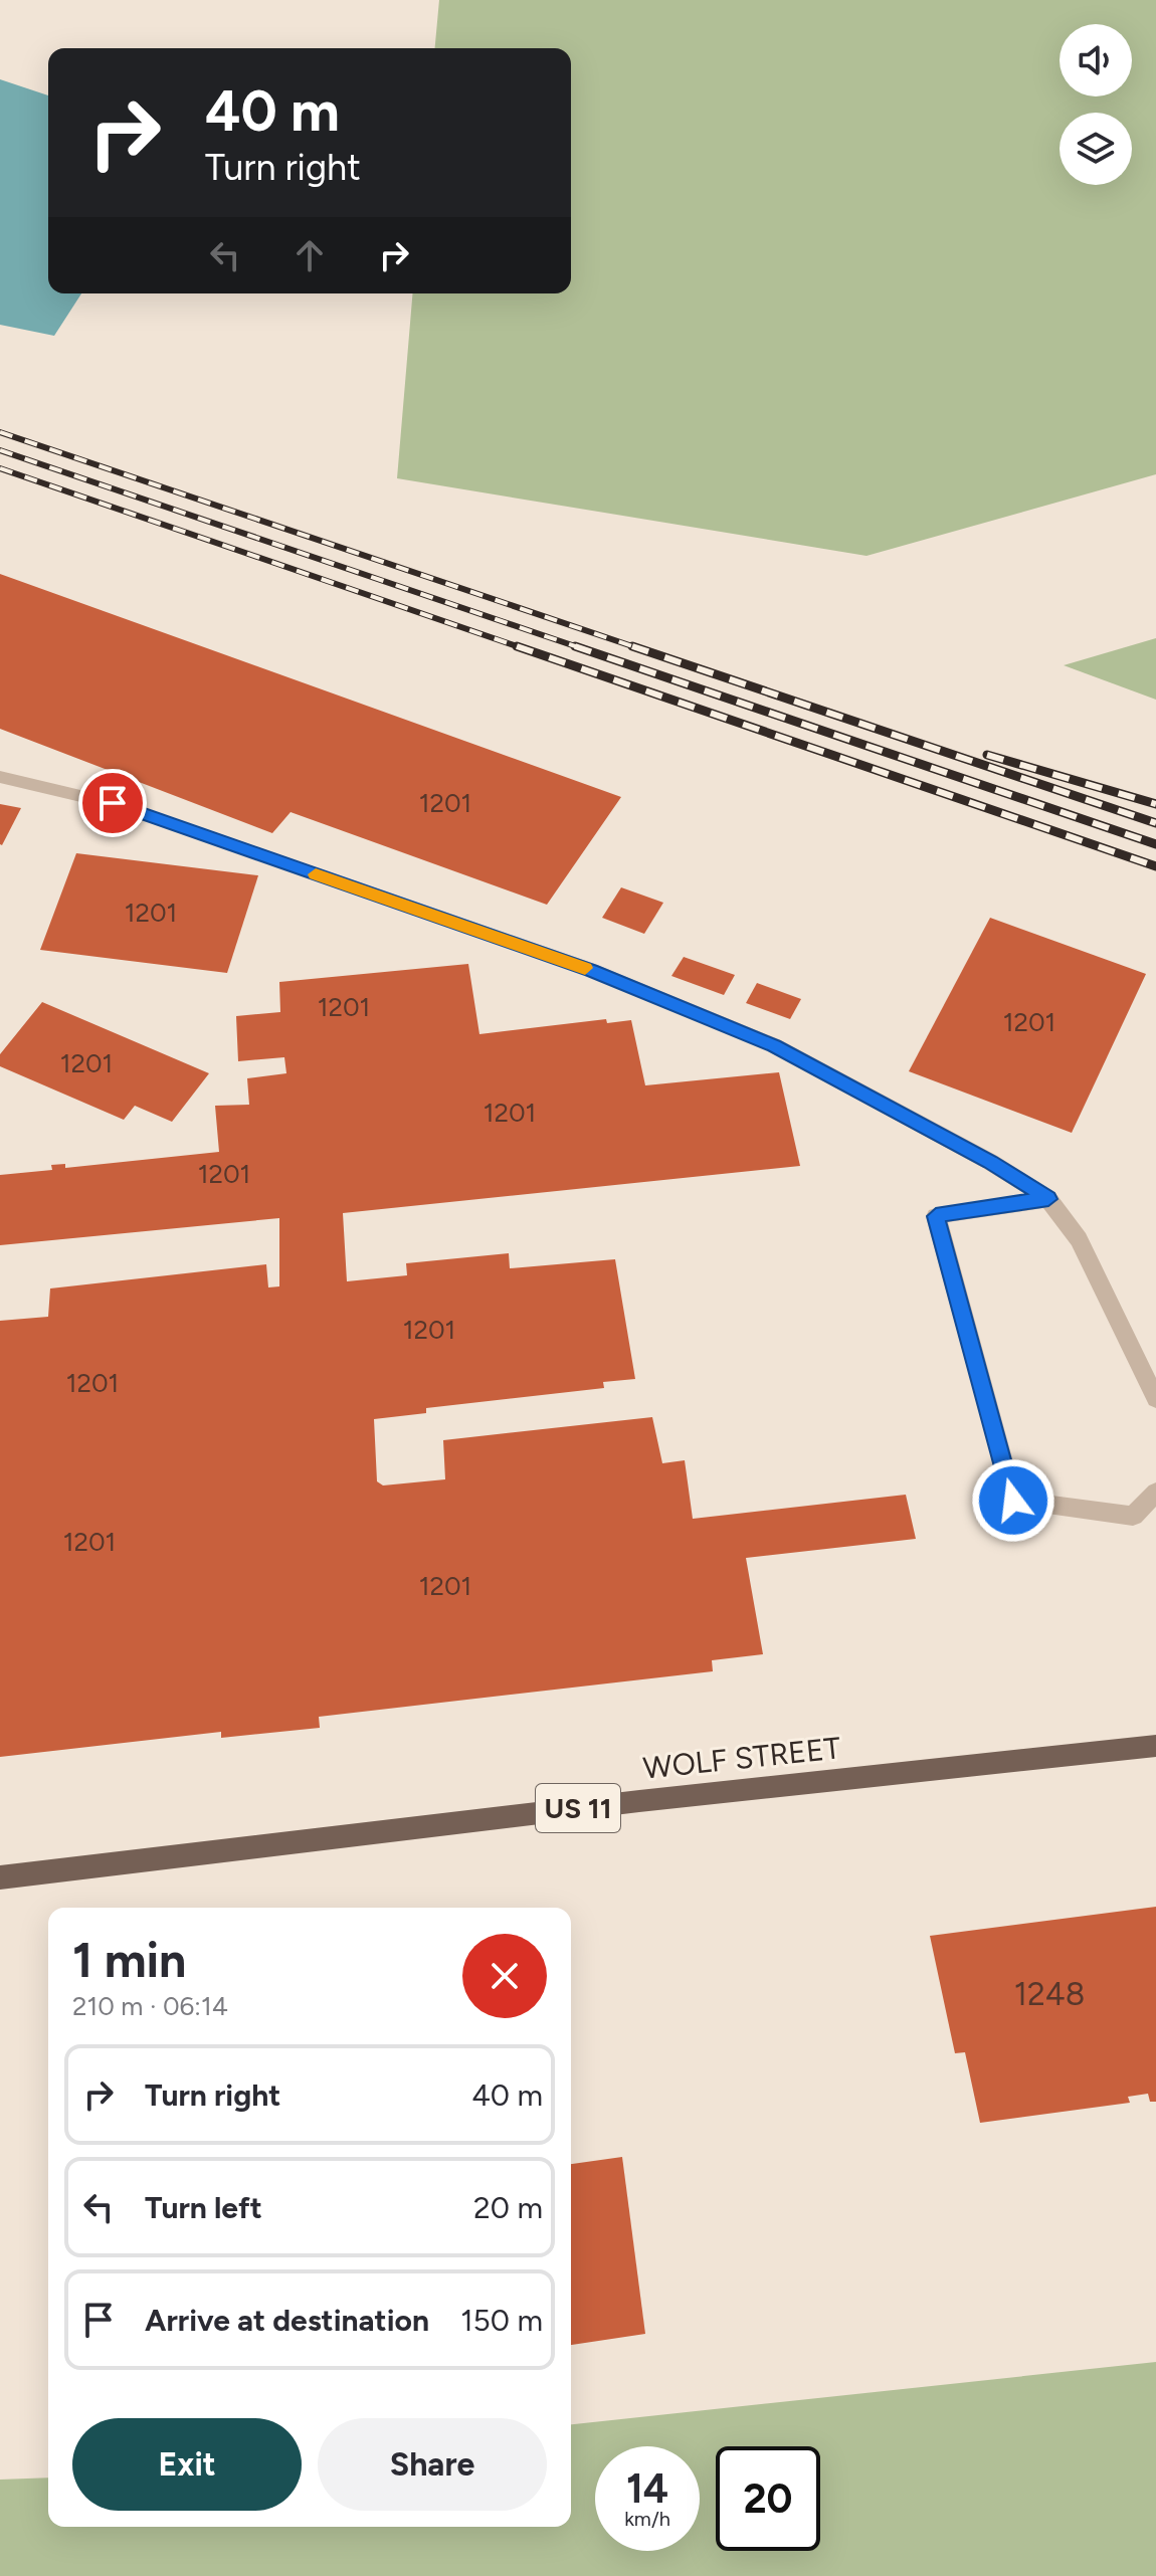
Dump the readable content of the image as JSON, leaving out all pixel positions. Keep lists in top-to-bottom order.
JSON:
{
  "streets": {
    "main road": ["WOLF STREET", "US 11"]
  },
  "house_numbers": [
    "1201",
    "1201",
    "1201",
    "1201",
    "1201",
    "1201",
    "1201",
    "1201",
    "1201",
    "1201",
    "1201",
    "1248"
  ],
  "page": {
    "turn": ["40 m", "Turn right"],
    "heading": ["1 min", "210 m · 06:14"],
    "list": [
      {
        "name": "Turn right",
        "value": "40 m"
      },
      {
        "name": "Turn left",
        "value": "20 m"
      },
      {
        "name": "Arrive at destination",
        "value": "150 m"
      }
    ],
    "buttons": ["Exit", "Share"],
    "speed": "14 km/h",
    "limit": "20"
  }
}
